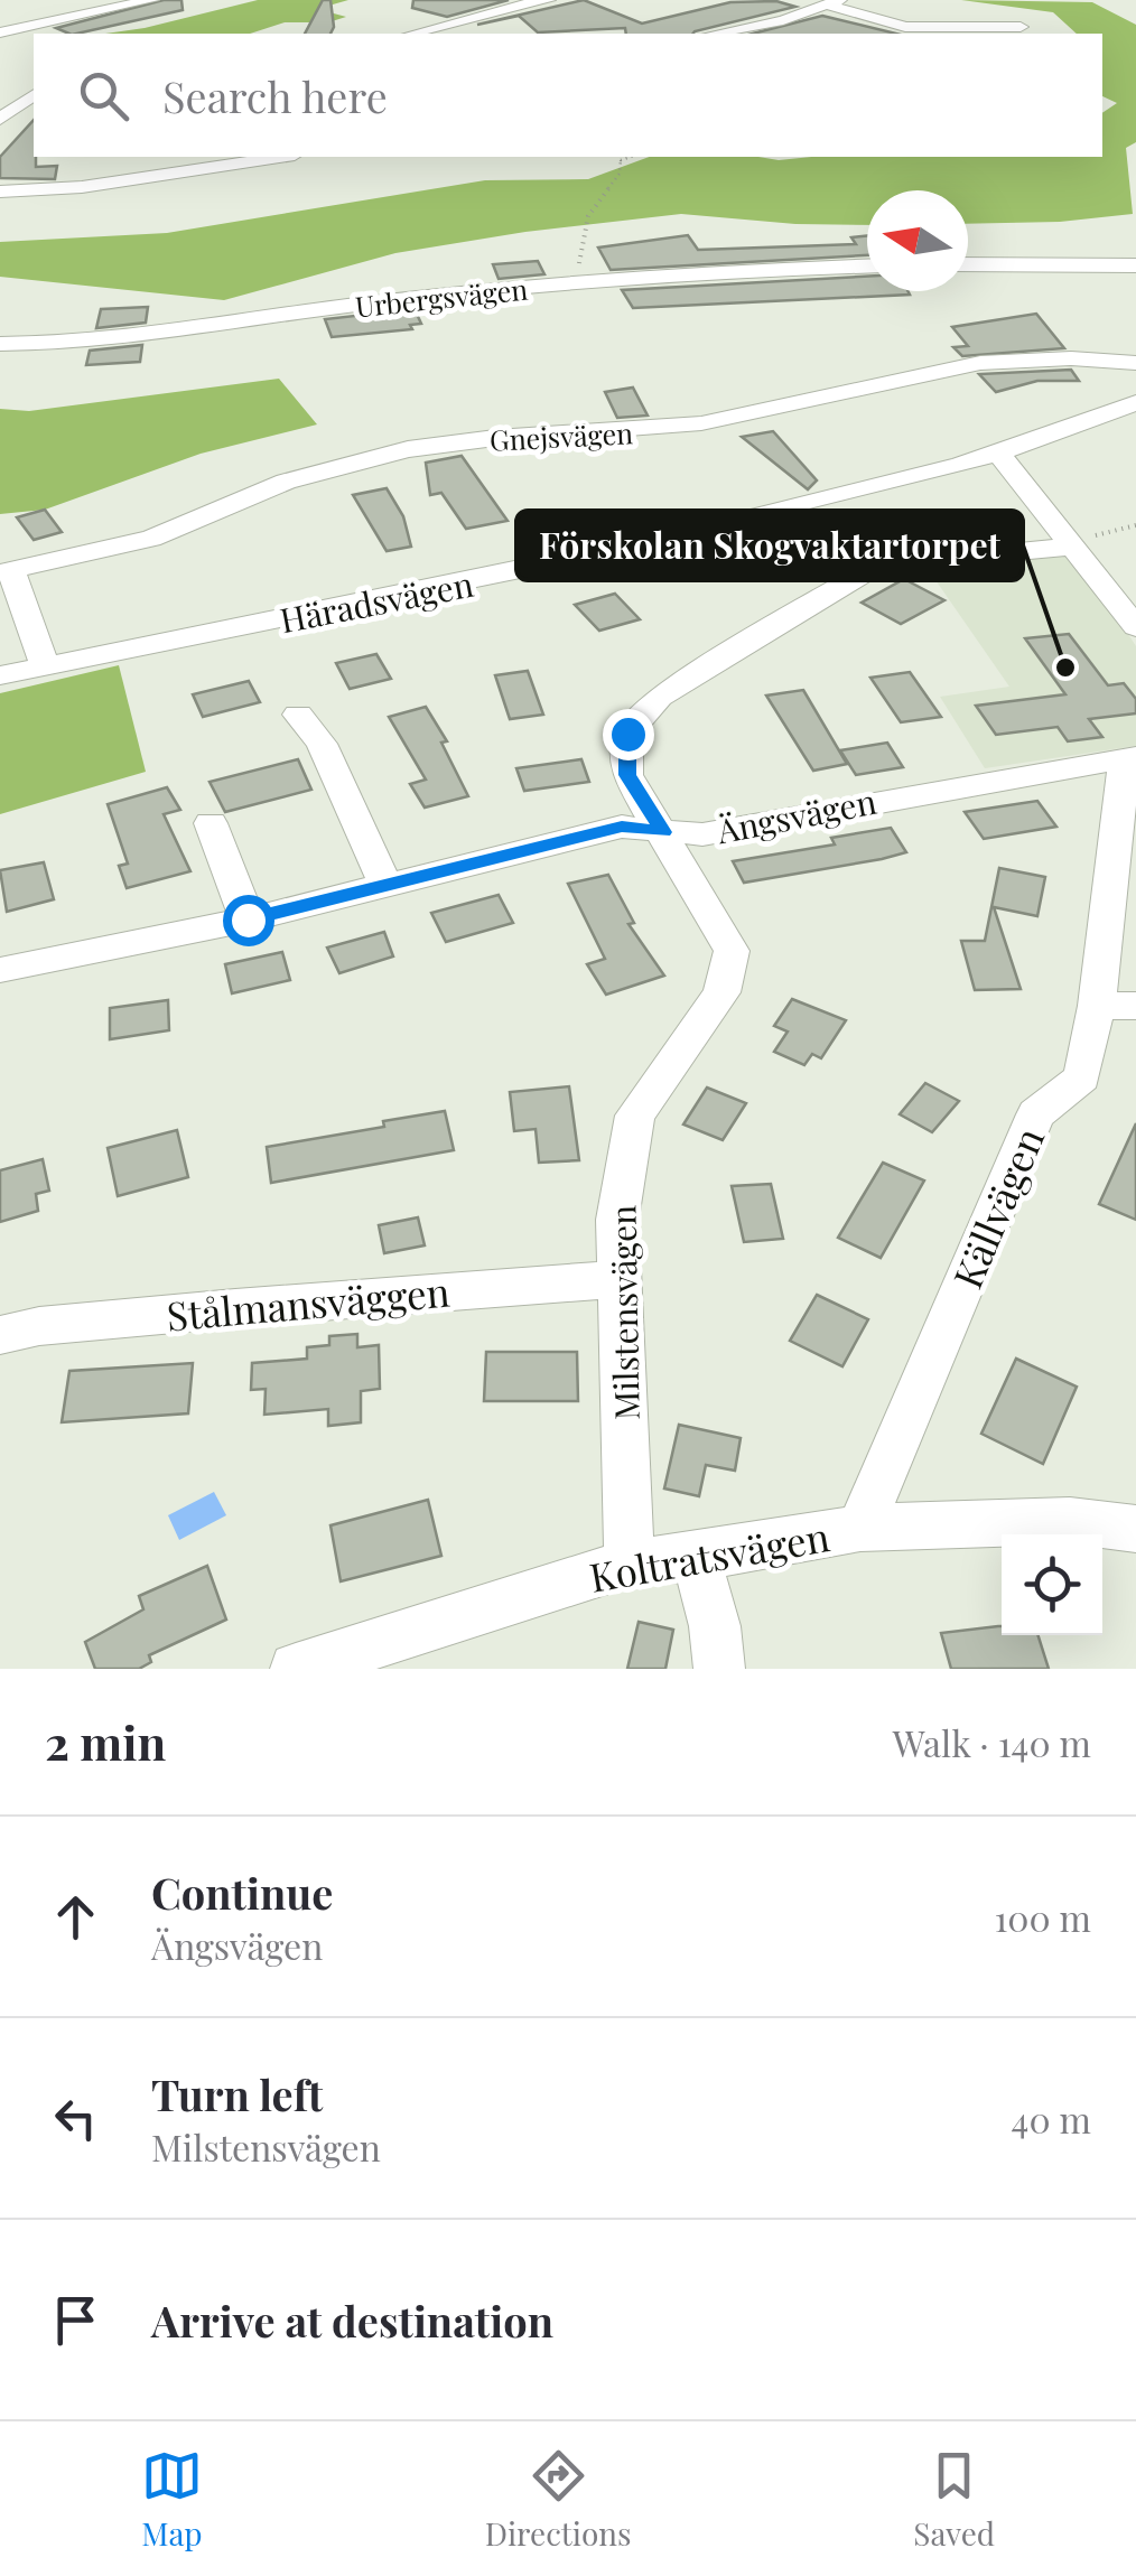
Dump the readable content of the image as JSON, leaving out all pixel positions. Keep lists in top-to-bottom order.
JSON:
{
  "streets": {
    "street": [
      "Urbergsvägen",
      "Gnejsvägen",
      "Häradsvägen",
      "Ängsvägen",
      "Källvägen",
      "Stålmansväggen",
      "Milstensvägen",
      "Koltratsvägen"
    ]
  },
  "crossings": [
    ["Ängsvägen", "Källvägen"],
    ["Ängsvägen", "Milstensvägen"],
    ["Källvägen", "Koltratsvägen"],
    ["Stålmansväggen", "Milstensvägen"],
    ["Milstensvägen", "Koltratsvägen"]
  ],
  "places": ["Förskolan Skogvaktartorpet"],
  "north": "left",
  "page": {
    "search": "Search here",
    "heading": ["2 min", "Walk · 140 m"],
    "list": [
      ["Continue", "Ängsvägen", "100 m"],
      ["Turn left", "Milstensvägen", "40 m"],
      "Arrive at destination"
    ],
    "nav": ["Map", "Directions", "Saved"]
  }
}
